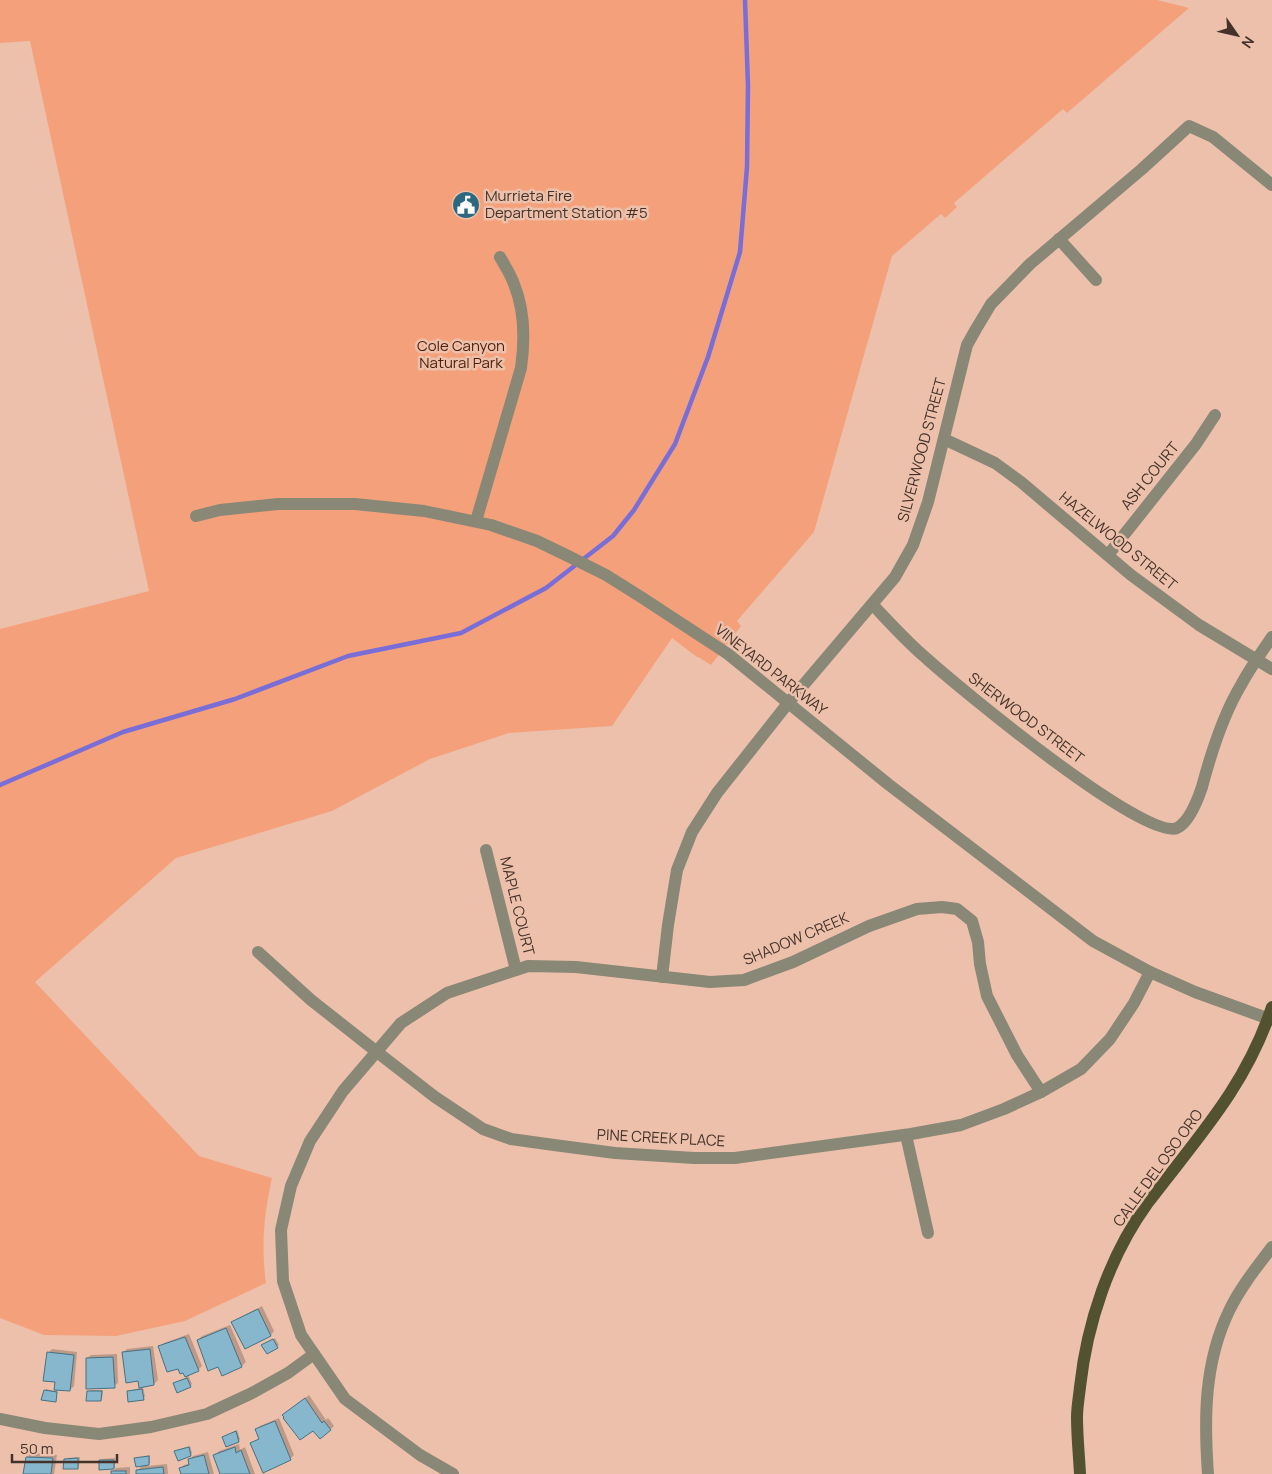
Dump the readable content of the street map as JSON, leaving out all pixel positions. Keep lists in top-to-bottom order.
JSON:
{
  "streets": {
    "main road": ["CALLE DEL OSO ORO"],
    "street": [
      "SILVERWOOD STREET",
      "ASH COURT",
      "HAZELWOOD STREET",
      "VINEYARD PARKWAY",
      "SHERWOOD STREET",
      "MAPLE COURT",
      "SHADOW CREEK",
      "PINE CREEK PLACE"
    ]
  },
  "crossings": [
    ["SILVERWOOD STREET", "HAZELWOOD STREET"],
    ["SILVERWOOD STREET", "VINEYARD PARKWAY"],
    ["SILVERWOOD STREET", "SHERWOOD STREET"],
    ["SILVERWOOD STREET", "SHADOW CREEK"],
    ["ASH COURT", "HAZELWOOD STREET"],
    ["HAZELWOOD STREET", "SHERWOOD STREET"],
    ["VINEYARD PARKWAY", "PINE CREEK PLACE"],
    ["VINEYARD PARKWAY", "CALLE DEL OSO ORO"],
    ["MAPLE COURT", "SHADOW CREEK"],
    ["SHADOW CREEK", "PINE CREEK PLACE"]
  ],
  "parks": ["Cole Canyon Natural Park"],
  "places": {
    "public building": ["Murrieta Fire Department Station #5"]
  },
  "scale_bar": "50 m",
  "north": "bottom right"
}
